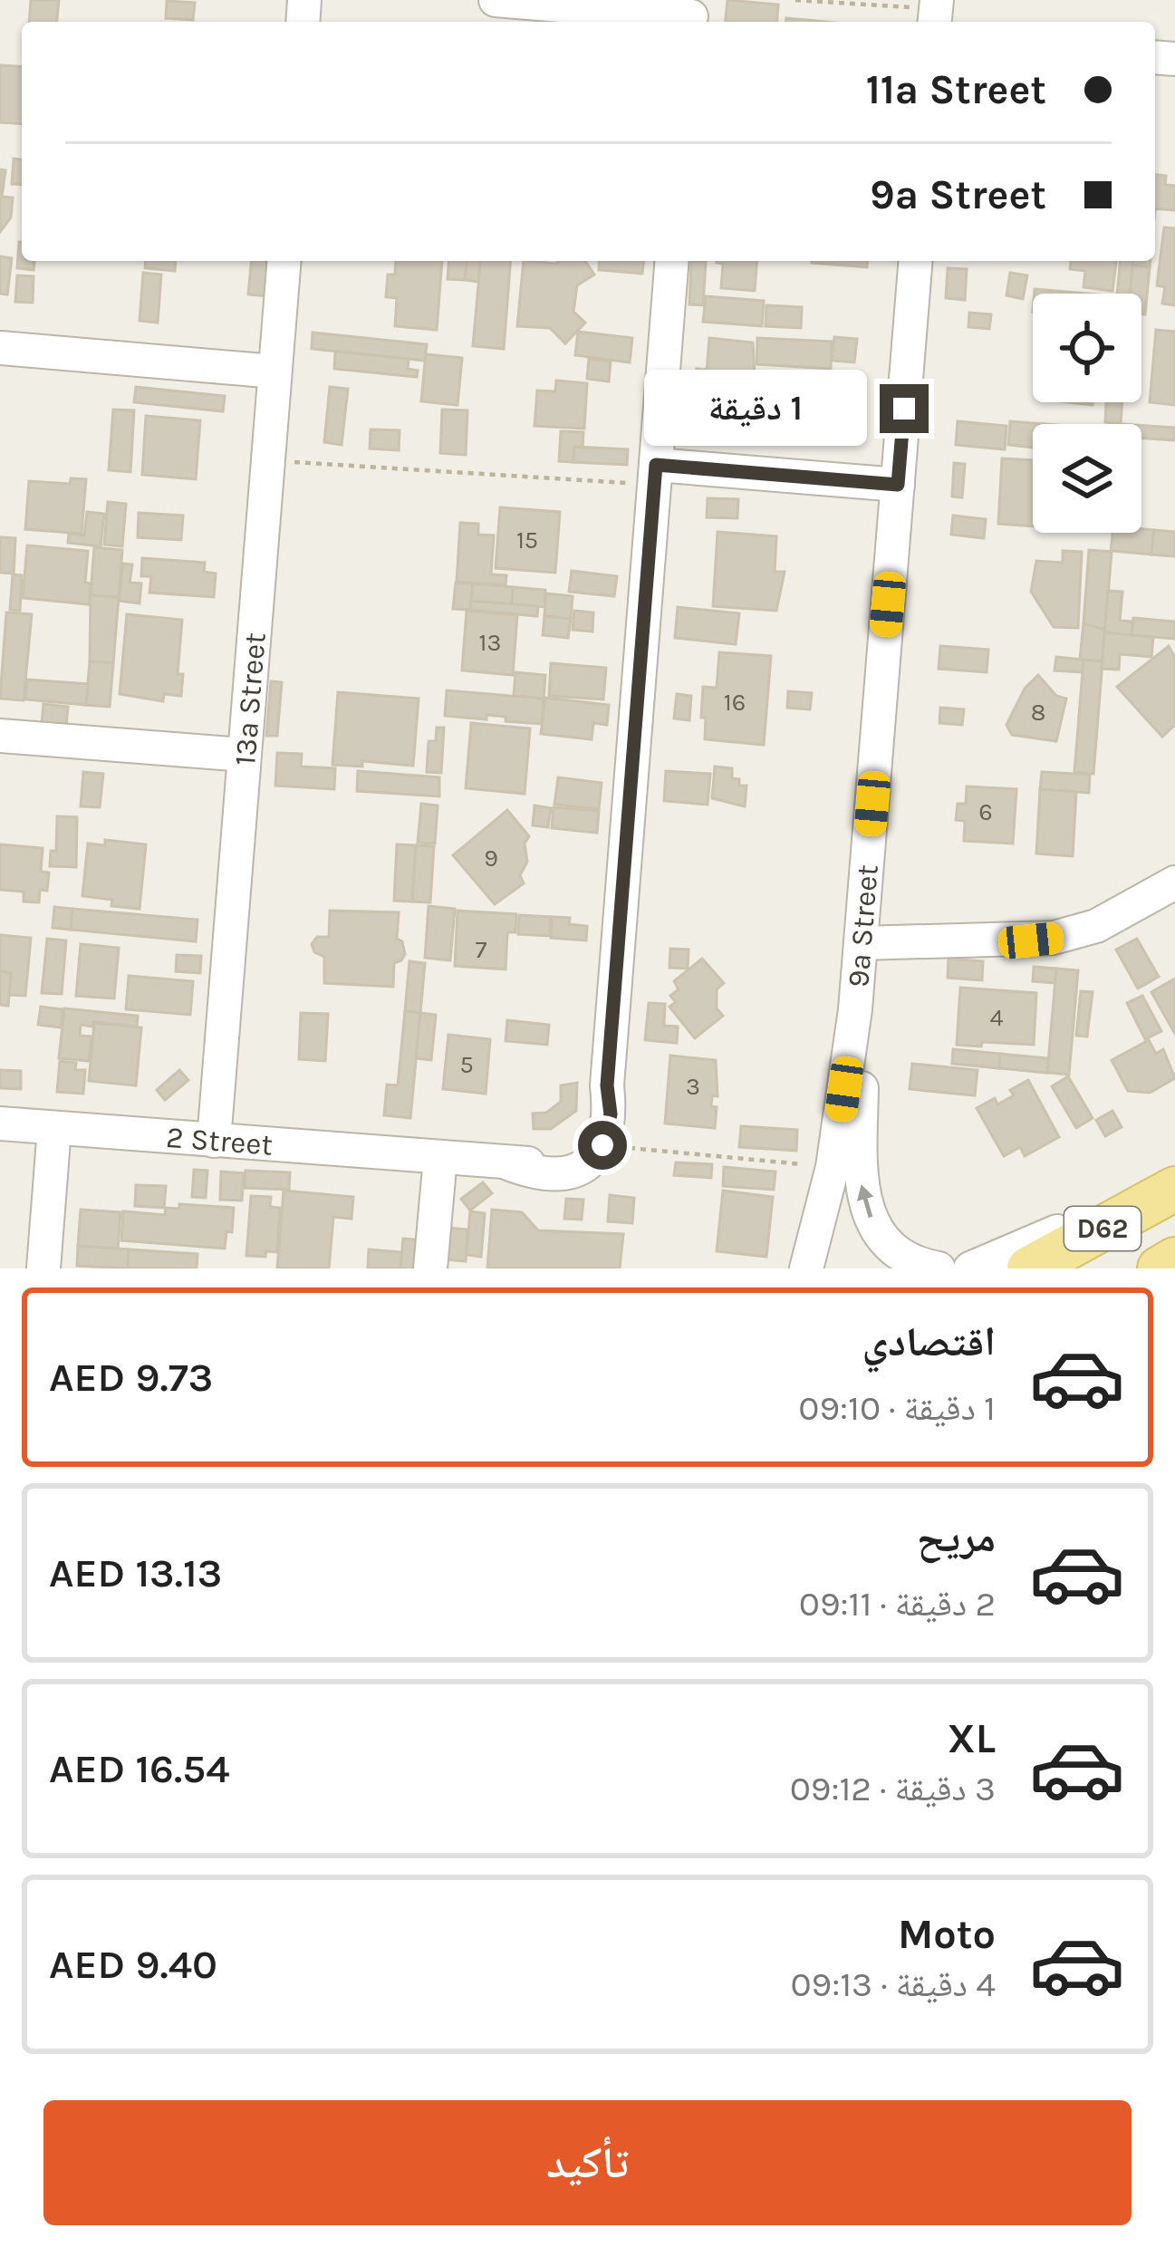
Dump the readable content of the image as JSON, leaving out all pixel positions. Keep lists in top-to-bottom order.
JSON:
{
  "streets": {
    "main road": ["D62"],
    "street": ["13a Street", "9a Street", "2 Street"]
  },
  "crossings": [
    ["13a Street", "2 Street"]
  ],
  "house_numbers": [
    "15",
    "13",
    "16",
    "8",
    "6",
    "9",
    "7",
    "4",
    "5",
    "3"
  ],
  "page": {
    "banner": ["11a Street", "9a Street"],
    "bubble": "1 دقيقة",
    "list": [
      {
        "name": "اقتصادي",
        "note": "1 دقيقة · 09:10",
        "value": "AED 9.73"
      },
      {
        "name": "مريح",
        "note": "2 دقيقة · 09:11",
        "value": "AED 13.13"
      },
      {
        "name": "XL",
        "note": "3 دقيقة · 09:12",
        "value": "AED 16.54"
      },
      {
        "name": "Moto",
        "note": "4 دقيقة · 09:13",
        "value": "AED 9.40"
      }
    ],
    "buttons": "تأكيد"
  }
}
